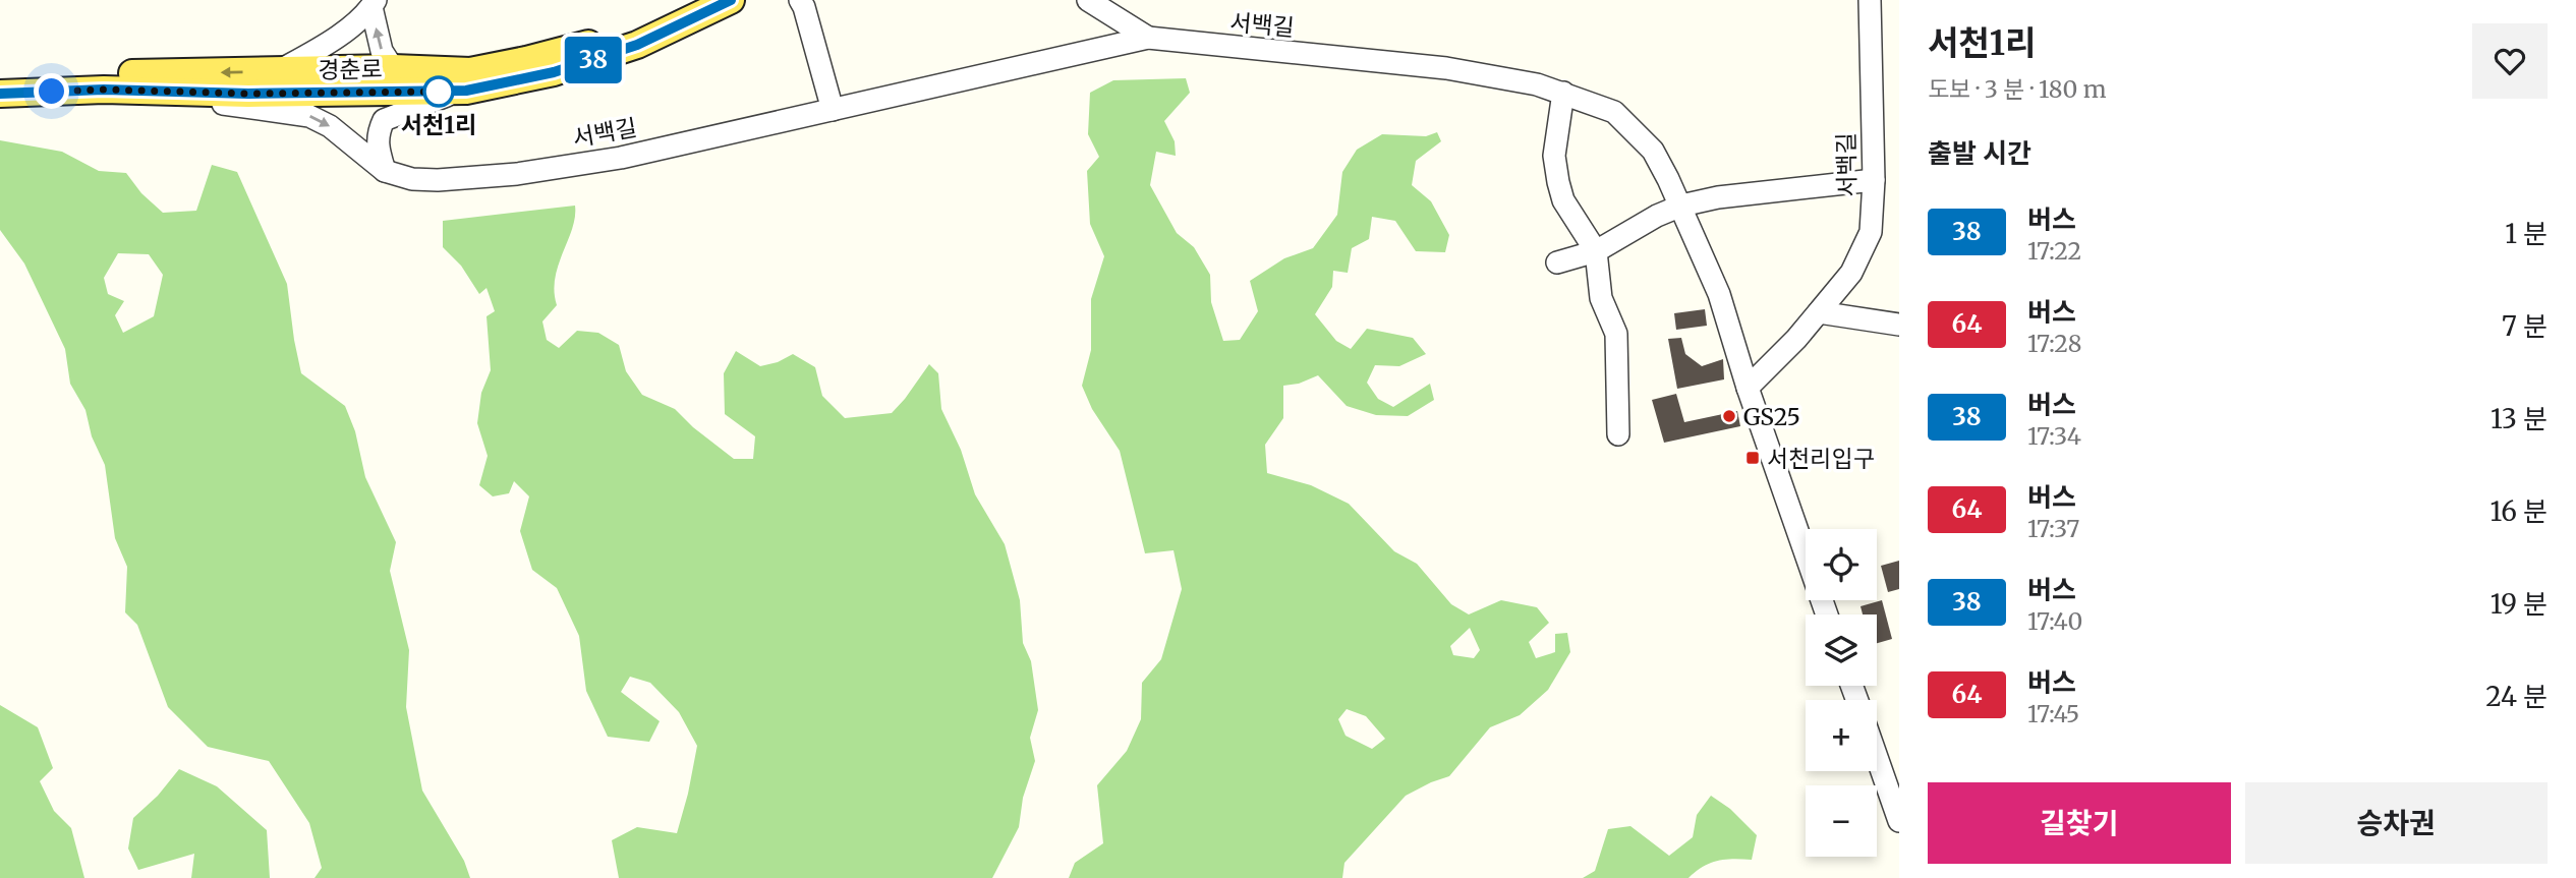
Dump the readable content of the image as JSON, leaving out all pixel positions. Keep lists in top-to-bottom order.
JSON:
{
  "streets": {
    "main road": ["경춘로"],
    "street": ["서백길"]
  },
  "places": {
    "other": ["서천1리", "GS25"],
    "transit": ["서천리입구"]
  },
  "lines": ["bus line 38"],
  "page": {
    "on_map": "38",
    "heading": [
      ["서천1리", "도보 · 3 분 · 180 m"],
      "출발 시간"
    ],
    "list": [
      {
        "mark": "38",
        "name": "버스",
        "note": "17:22",
        "value": "1 분"
      },
      {
        "mark": "64",
        "name": "버스",
        "note": "17:28",
        "value": "7 분"
      },
      {
        "mark": "38",
        "name": "버스",
        "note": "17:34",
        "value": "13 분"
      },
      {
        "mark": "64",
        "name": "버스",
        "note": "17:37",
        "value": "16 분"
      },
      {
        "mark": "38",
        "name": "버스",
        "note": "17:40",
        "value": "19 분"
      },
      {
        "mark": "64",
        "name": "버스",
        "note": "17:45",
        "value": "24 분"
      }
    ],
    "map_buttons": ["+", "−"],
    "buttons": ["길찾기", "승차권"]
  }
}
